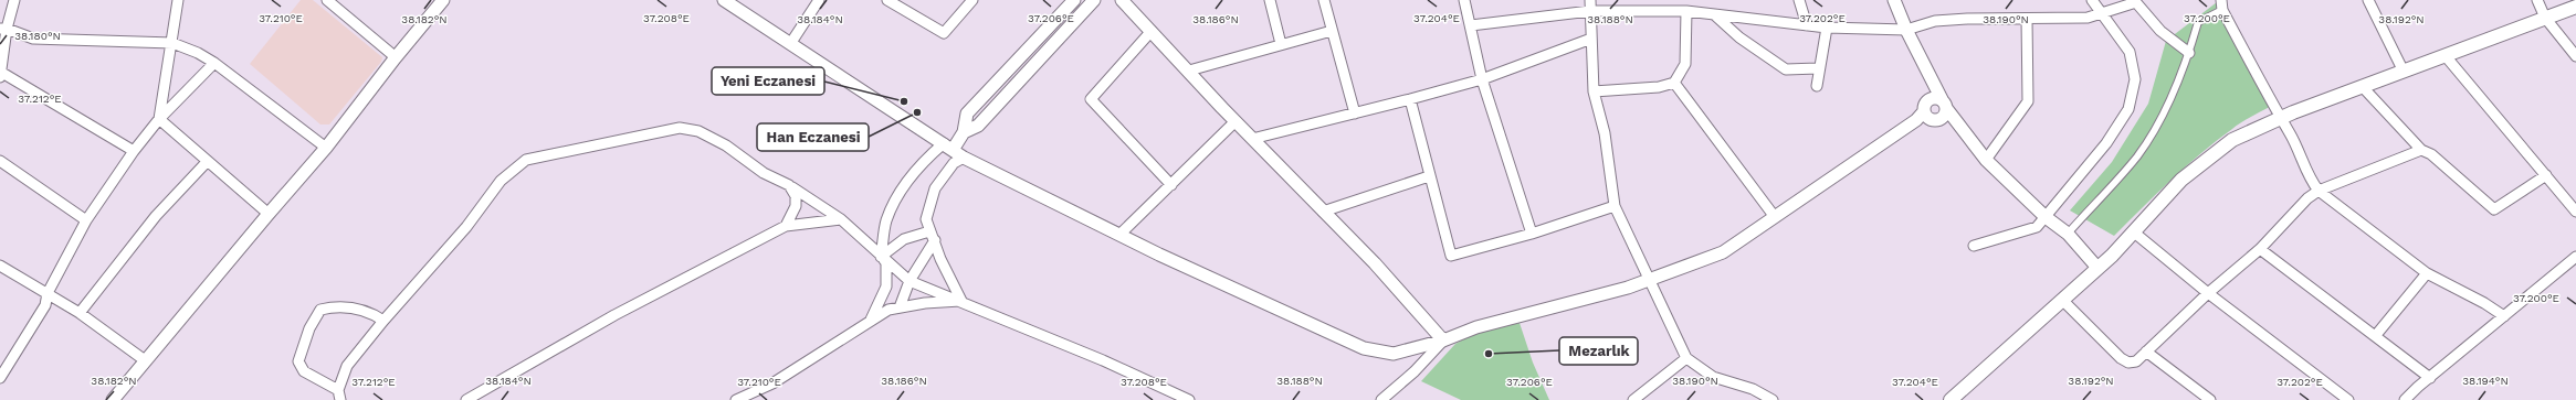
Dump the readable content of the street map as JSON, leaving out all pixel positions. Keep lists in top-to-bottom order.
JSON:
{
  "places": ["Yeni Eczanesi", "Han Eczanesi", "Mezarlık"],
  "coordinates": [
    "37.206°E",
    "37.200°E",
    "37.210°E",
    "37.208°E",
    "37.204°E",
    "37.202°E",
    "38.192°N",
    "38.182°N",
    "38.184°N",
    "38.186°N",
    "38.188°N",
    "38.190°N",
    "38.180°N",
    "37.212°E",
    "38.194°N"
  ]
}
